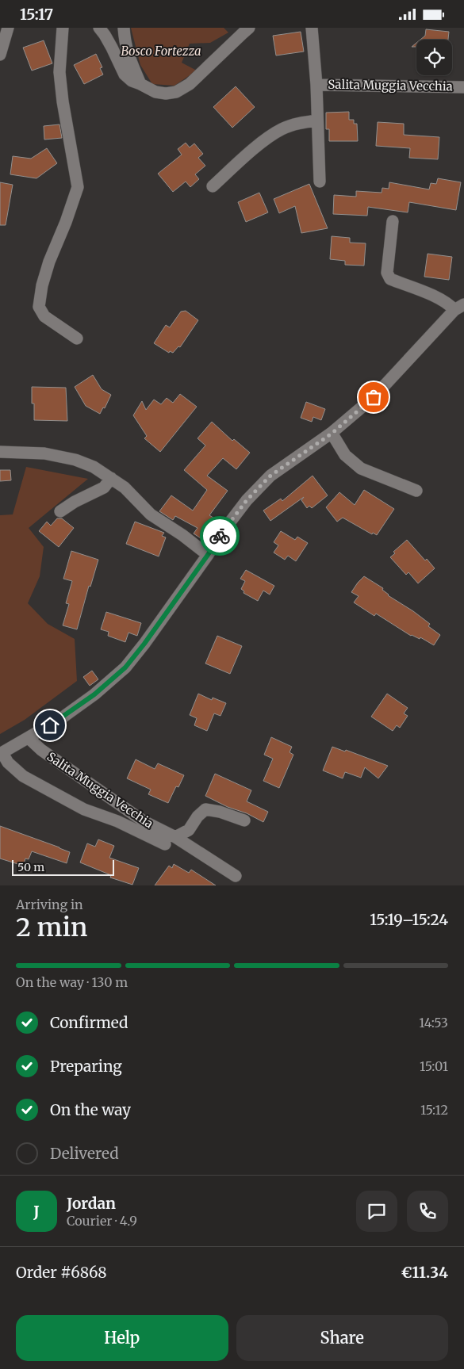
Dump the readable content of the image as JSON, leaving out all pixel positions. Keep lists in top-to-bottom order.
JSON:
{
  "streets": {
    "street": ["Salita Muggia Vecchia"]
  },
  "parks": ["Bosco Fortezza"],
  "scale_bar": "50 m",
  "page": {
    "status": "15:17",
    "scale": "50 m",
    "heading": ["2 min", "Arriving in", "15:19–15:24"],
    "panel": [
      "Jordan",
      "Courier · 4.9",
      "Order #6868",
      "€11.34"
    ],
    "bar": "On the way · 130 m",
    "list": [
      ["Confirmed", "14:53"],
      ["Preparing", "15:01"],
      ["On the way", "15:12"],
      "Delivered"
    ],
    "round": "J",
    "buttons": ["Help", "Share"]
  }
}
